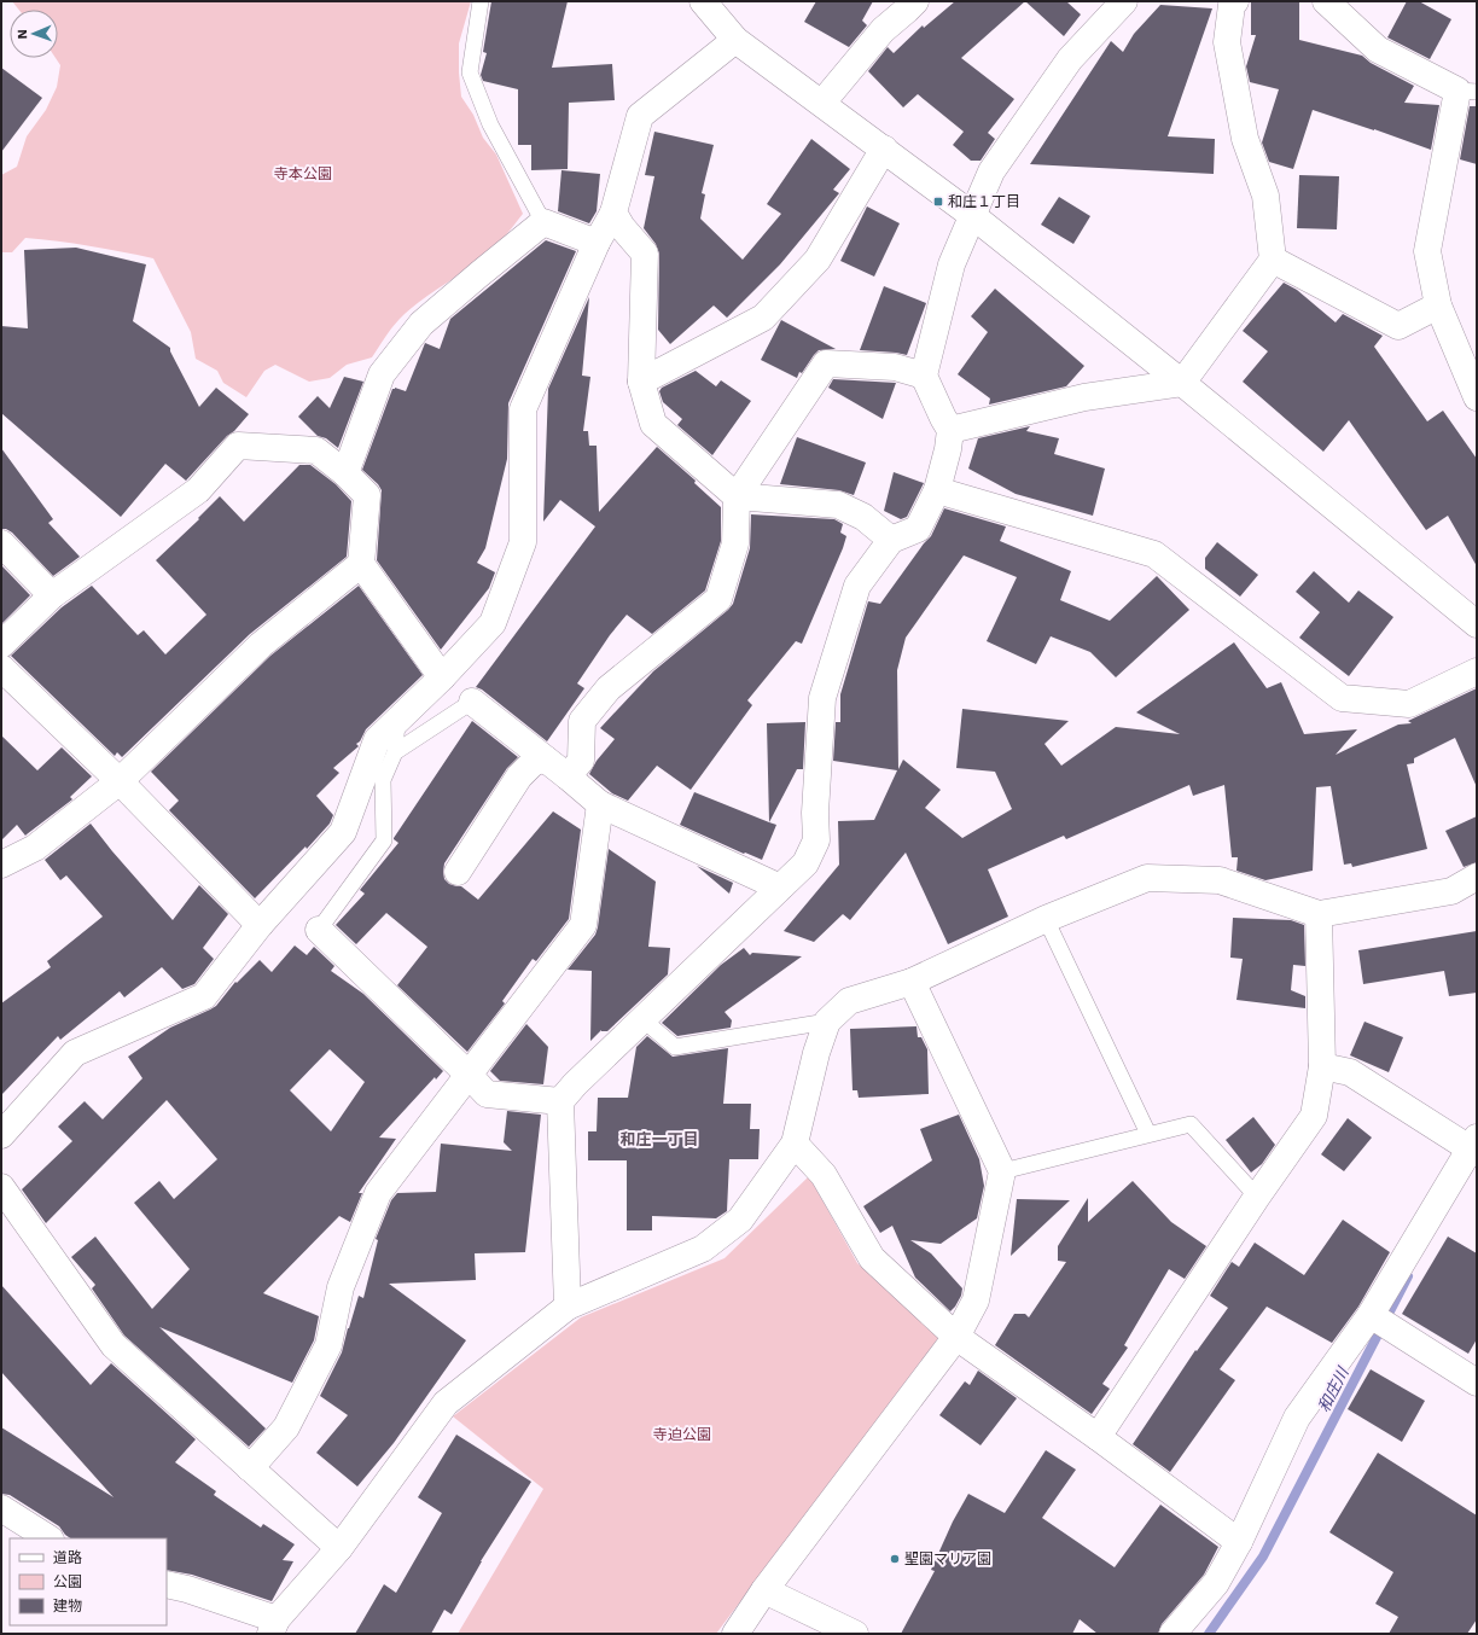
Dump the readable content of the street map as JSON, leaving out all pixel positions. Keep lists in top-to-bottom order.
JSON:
{
  "districts": ["和庄一丁目"],
  "water": ["和庄川"],
  "parks": ["寺本公園", "寺迫公園"],
  "places": {
    "transit": ["和庄１丁目"],
    "other": ["聖園マリア園"]
  },
  "legend": ["道路", "公園", "建物"],
  "north": "left"
}
